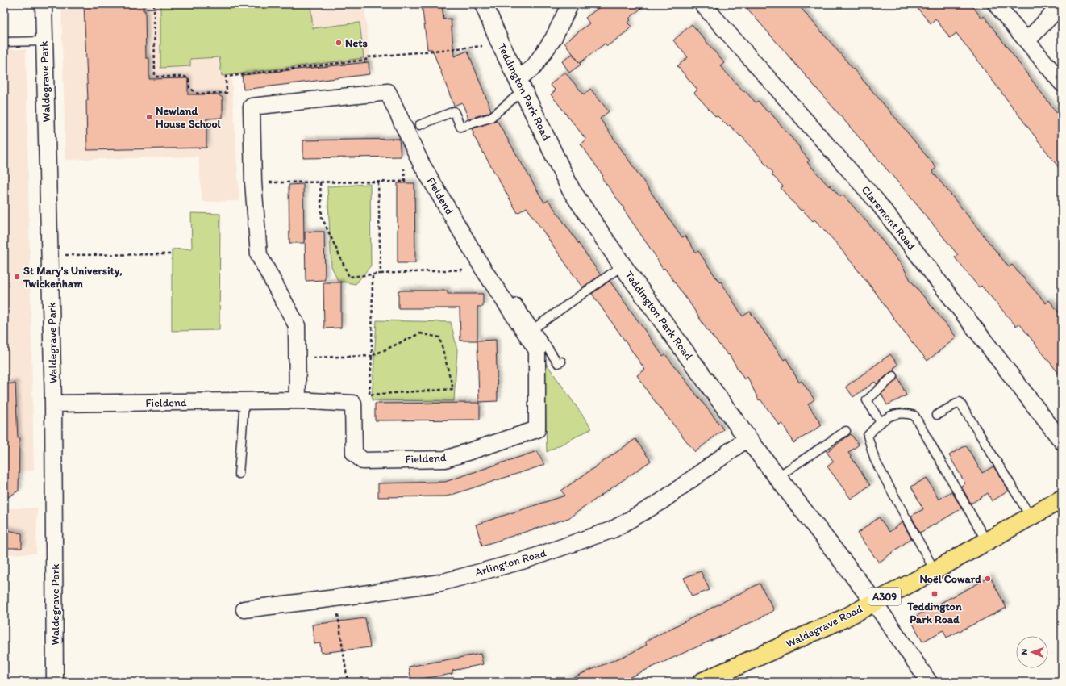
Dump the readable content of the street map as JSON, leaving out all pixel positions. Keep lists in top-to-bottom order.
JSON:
{
  "streets": {
    "main road": ["A309", "Waldegrave Road"],
    "street": [
      "Waldegrave Park",
      "Teddington Park Road",
      "Fieldend",
      "Claremont Road",
      "Arlington Road"
    ]
  },
  "crossings": [
    ["Waldegrave Park", "Fieldend"],
    ["Teddington Park Road", "Arlington Road"],
    ["Teddington Park Road", "Waldegrave Road"]
  ],
  "places": {
    "other": [
      "Nets",
      "Newland House School",
      "St Mary's University, Twickenham",
      "Noël Coward"
    ],
    "transit": ["Teddington Park Road"]
  },
  "north": "left"
}
